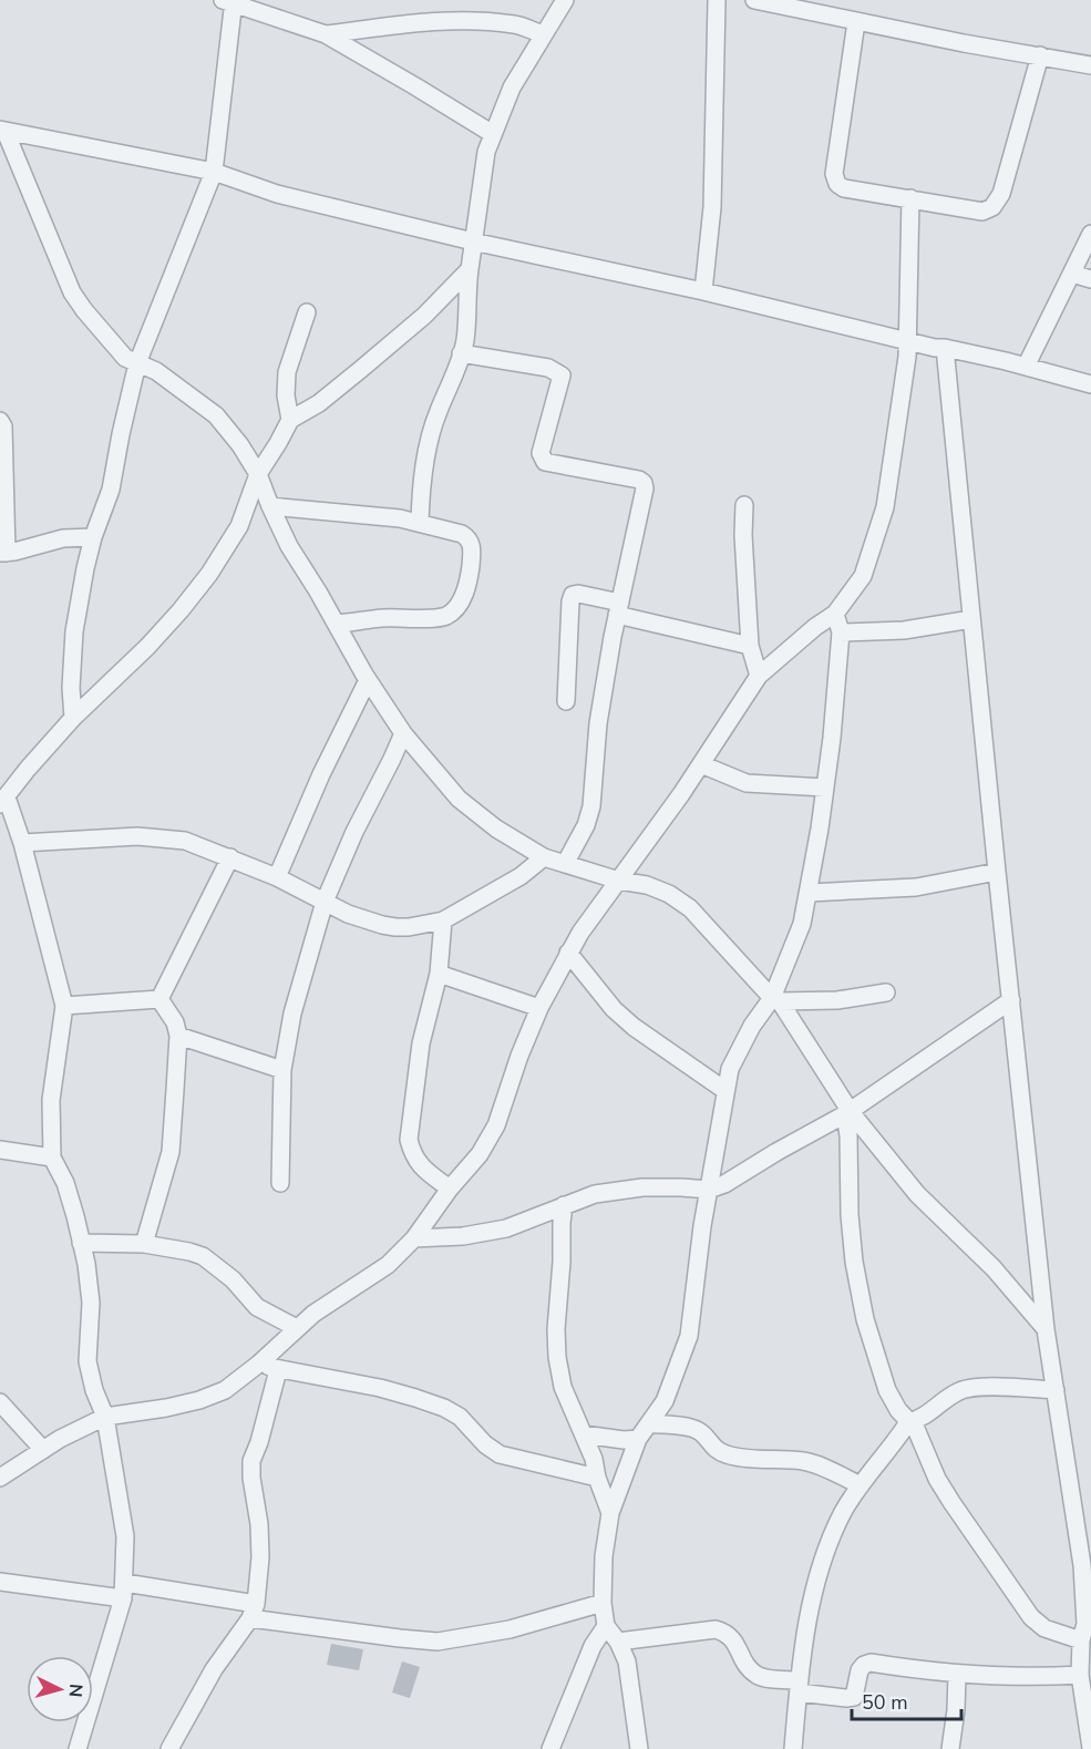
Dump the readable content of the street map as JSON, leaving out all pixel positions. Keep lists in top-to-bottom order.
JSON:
{
  "scale_bar": "50 m",
  "north": "right"
}
